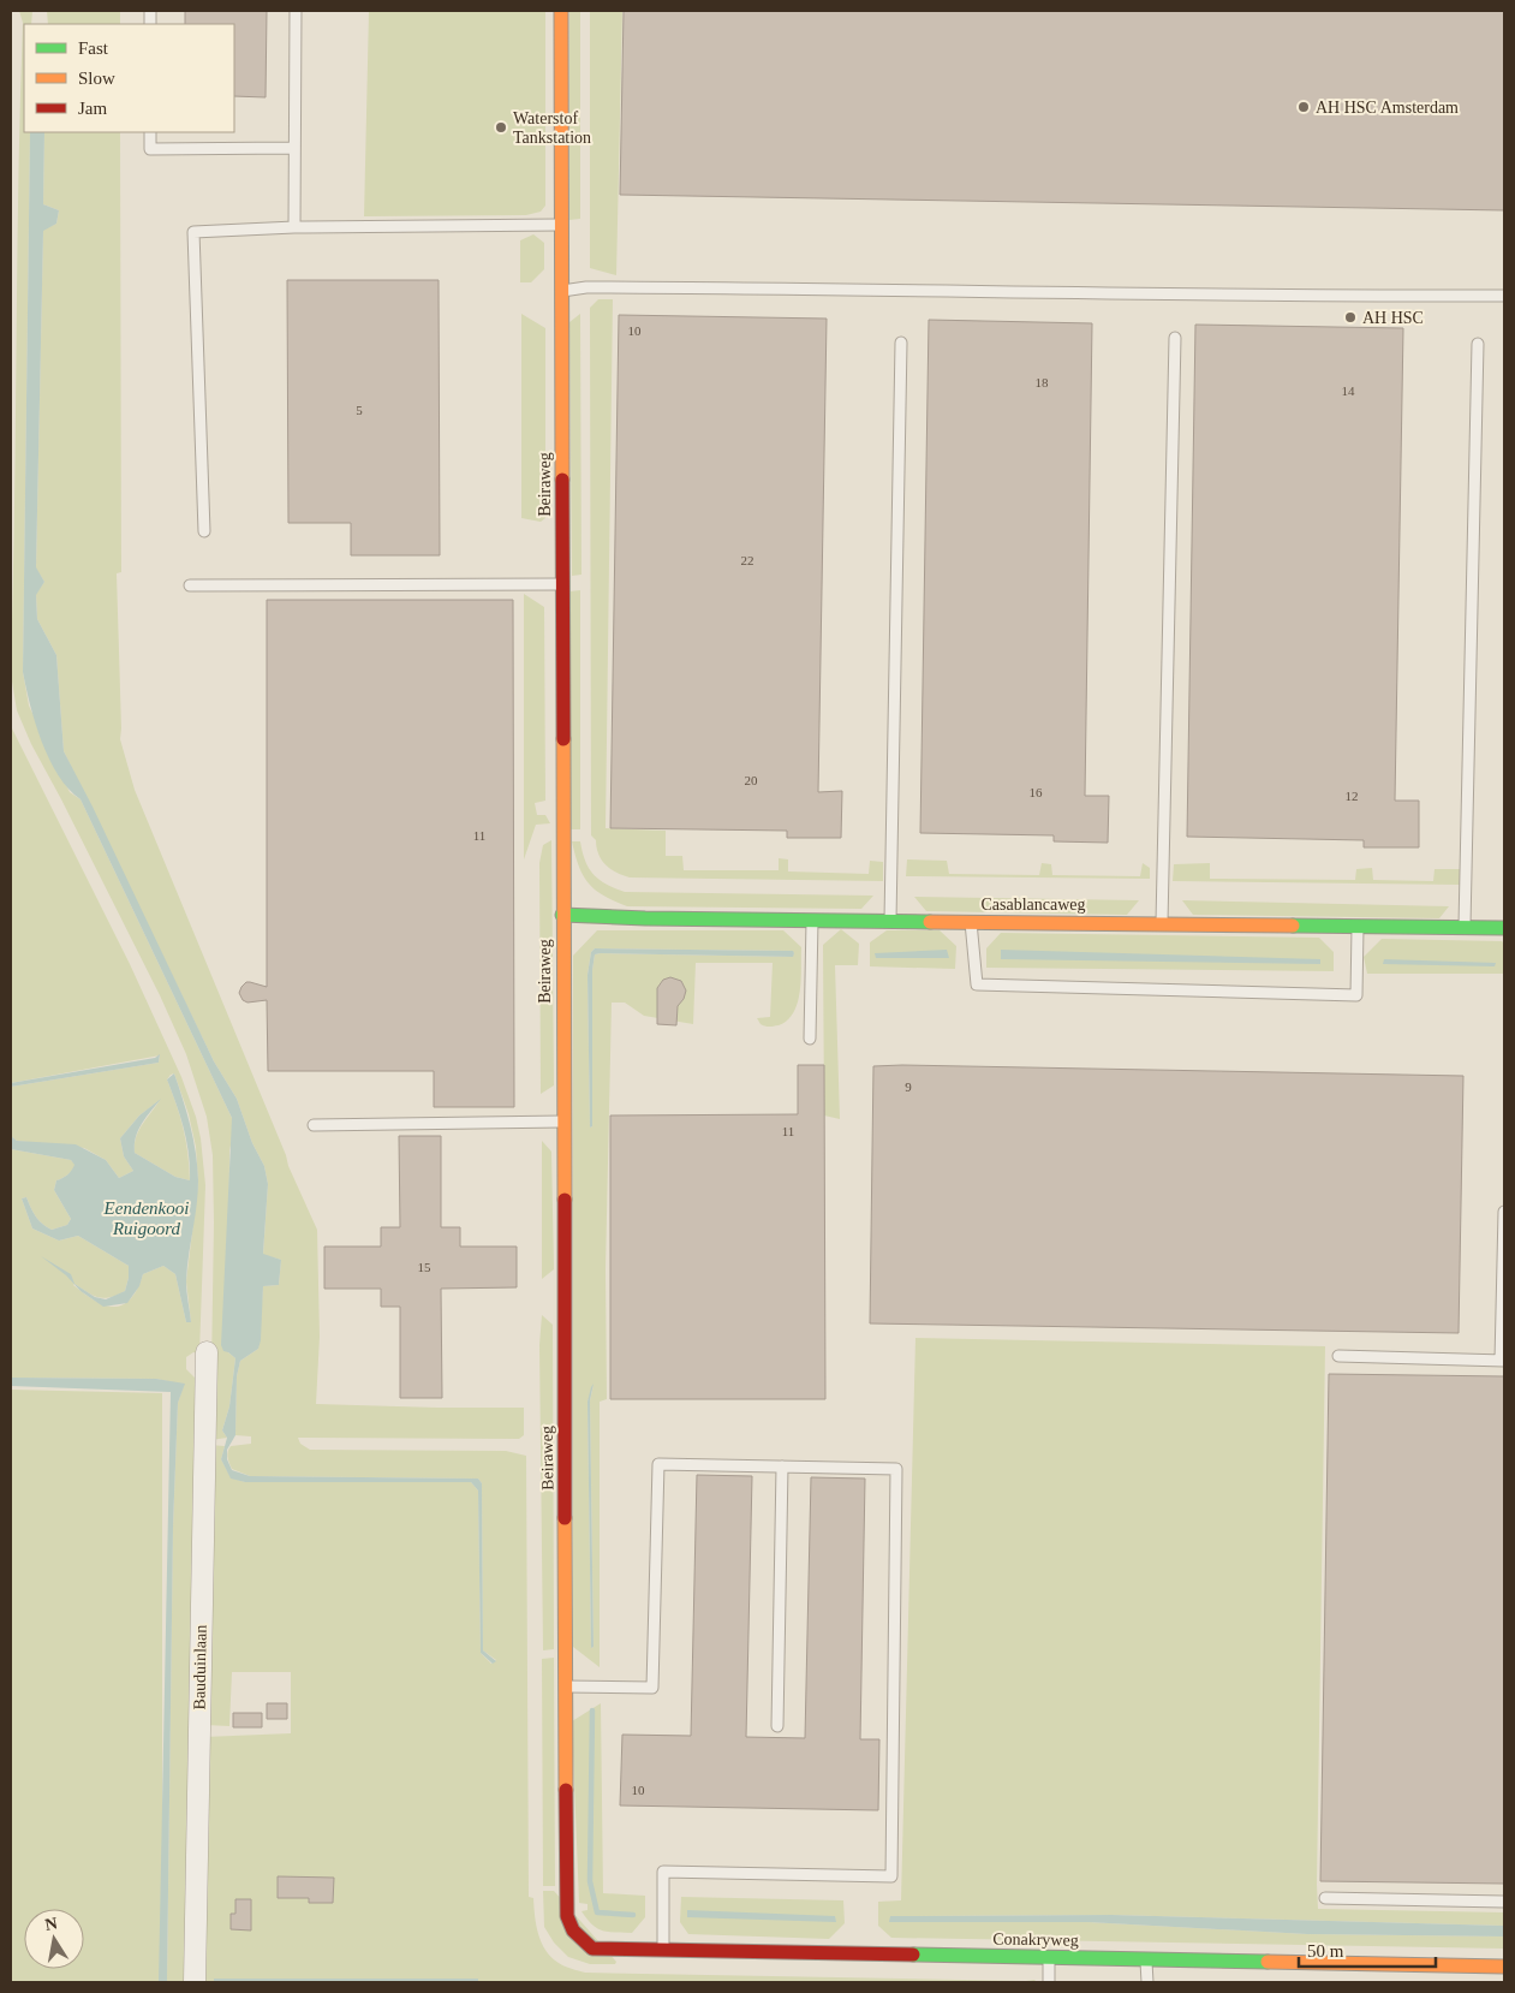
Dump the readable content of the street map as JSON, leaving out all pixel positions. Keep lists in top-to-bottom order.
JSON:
{
  "streets": {
    "street": [
      "Beiraweg",
      "Casablancaweg",
      "Bauduinlaan",
      "Conakryweg"
    ]
  },
  "crossings": [
    ["Beiraweg", "Casablancaweg"],
    ["Beiraweg", "Conakryweg"]
  ],
  "water": ["Eendenkooi Ruigoord"],
  "places": ["AH HSC Amsterdam", "Waterstof Tankstation", "AH HSC"],
  "house_numbers": [
    "10",
    "18",
    "14",
    "5",
    "22",
    "20",
    "16",
    "12",
    "11",
    "9",
    "11",
    "15",
    "10"
  ],
  "legend": ["Fast", "Slow", "Jam"],
  "scale_bar": "50 m",
  "north": "top"
}
